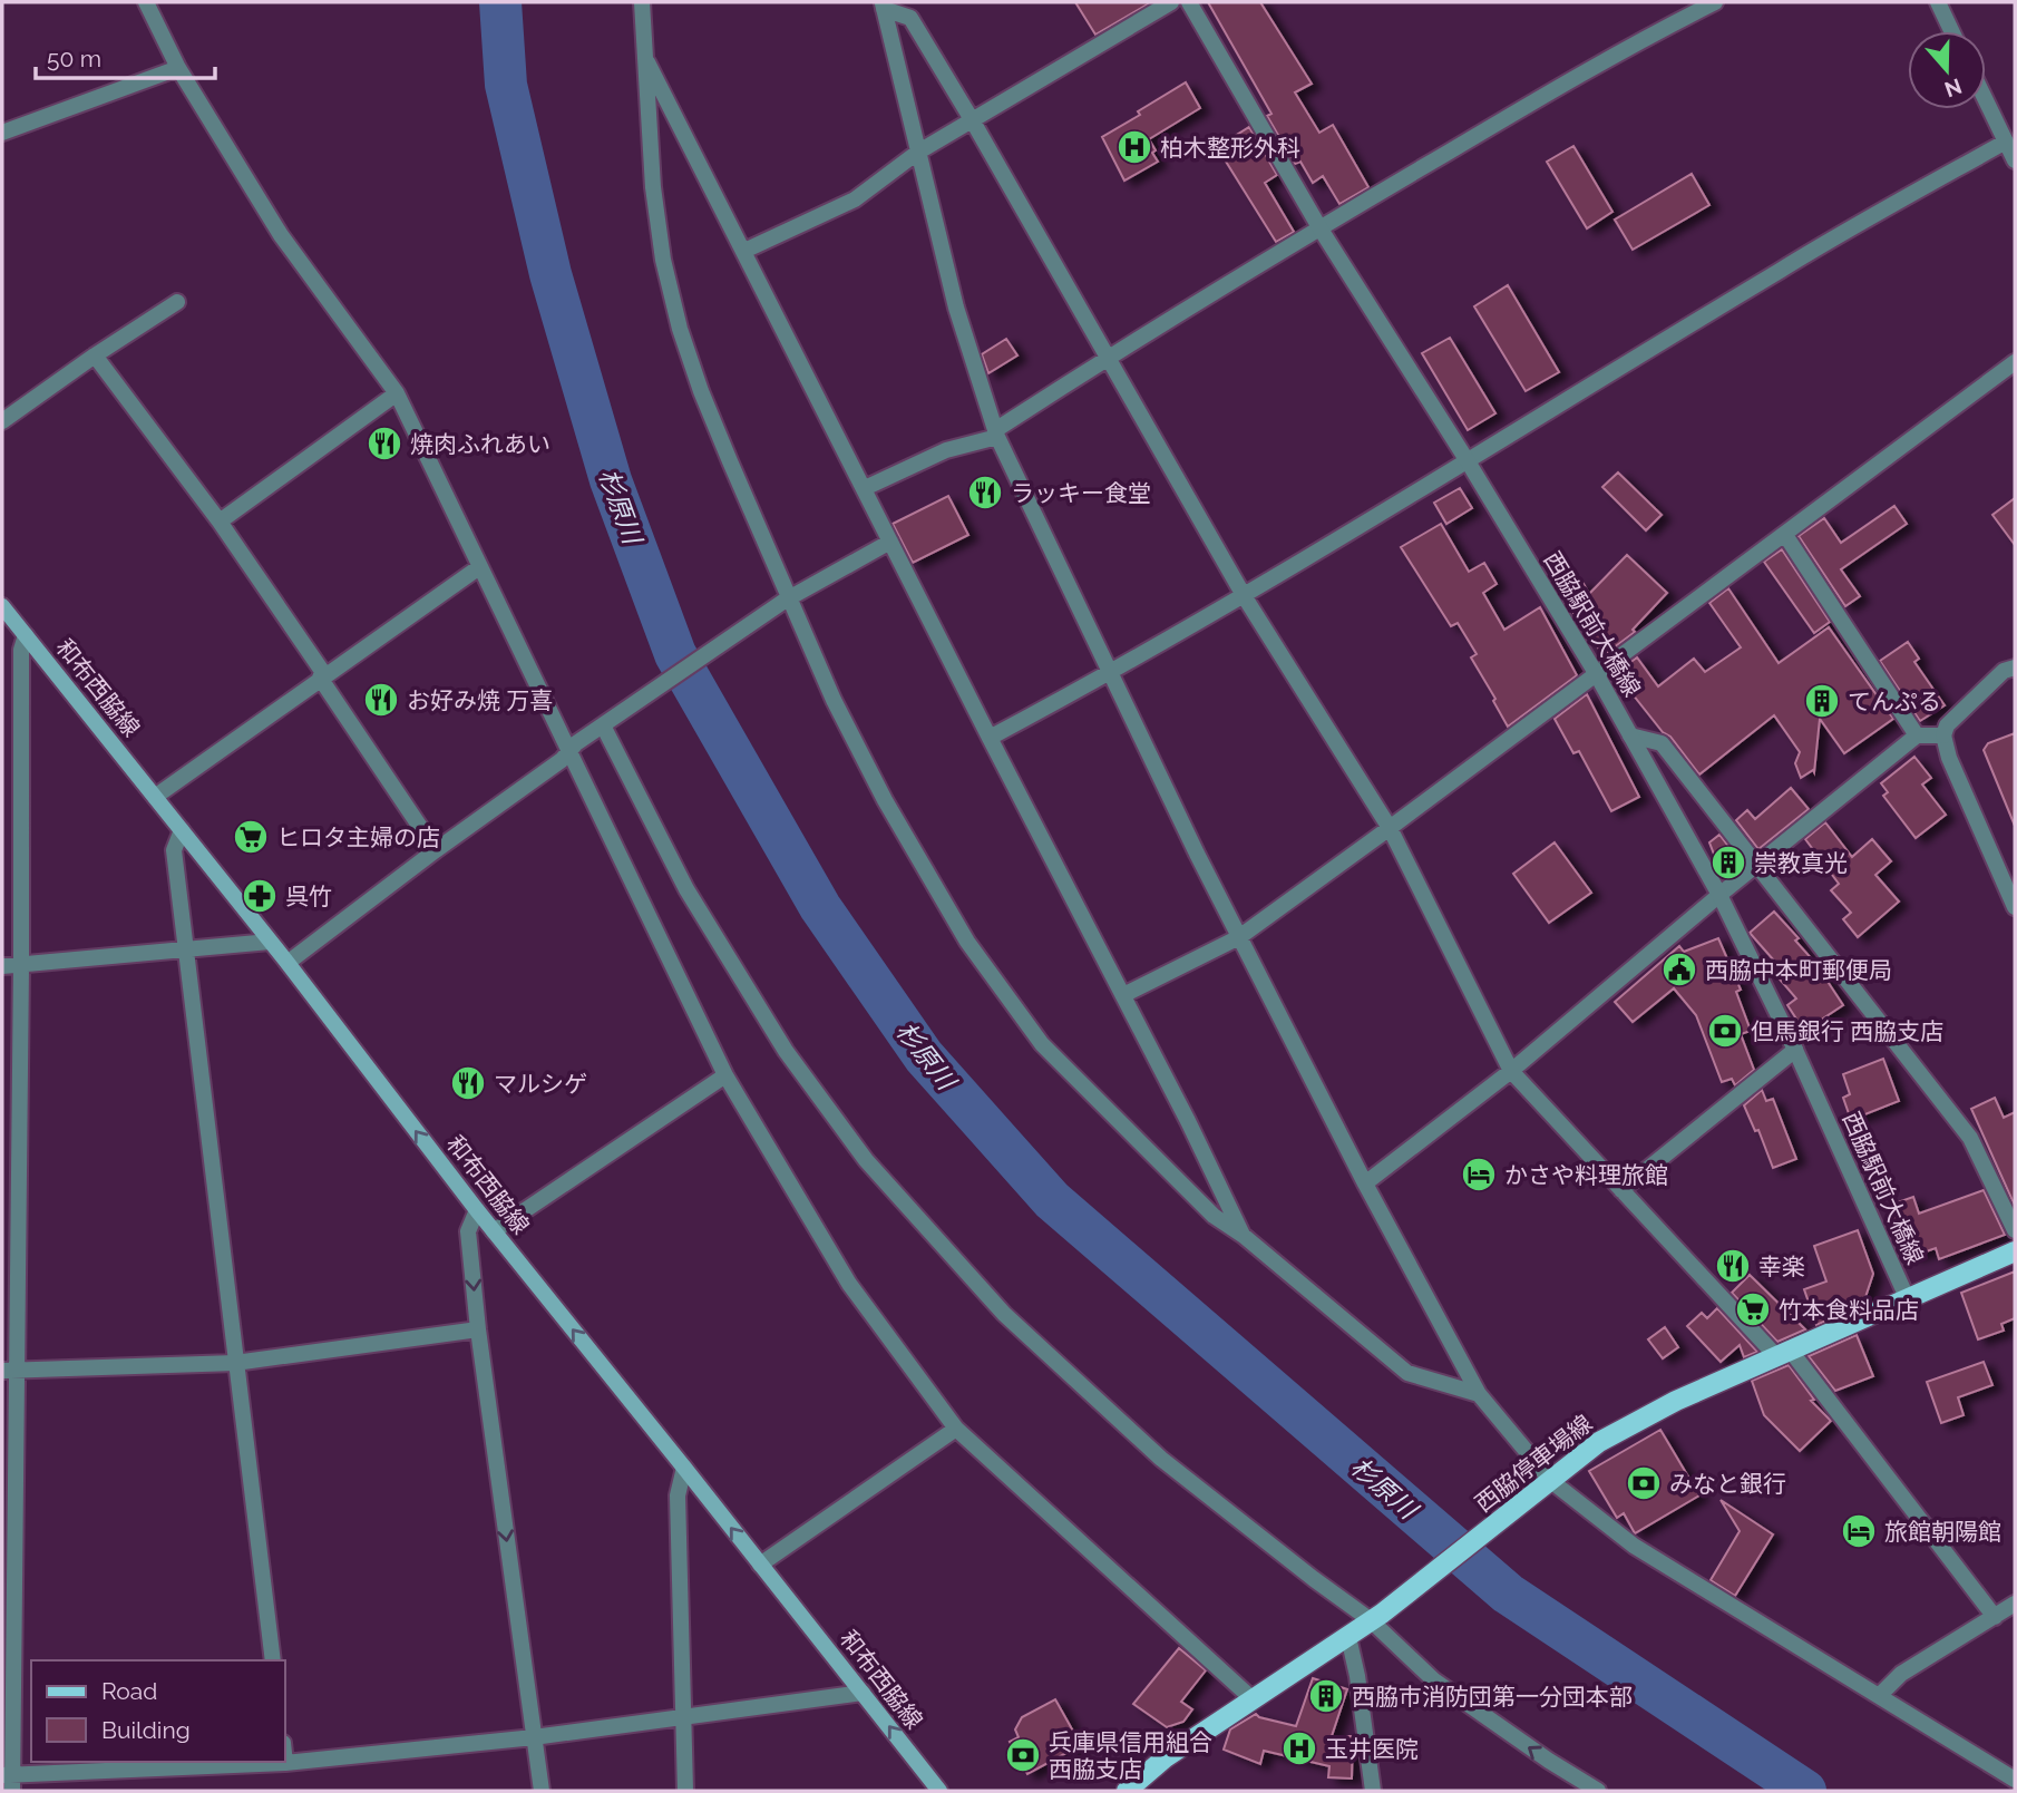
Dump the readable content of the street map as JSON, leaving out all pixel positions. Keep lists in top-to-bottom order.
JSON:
{
  "streets": {
    "main road": ["和布西脇線", "西脇停車場線"],
    "street": ["西脇駅前大橋線"]
  },
  "crossings": [
    ["西脇駅前大橋線", "西脇停車場線"]
  ],
  "one_way": ["和布西脇線"],
  "water": ["杉原川"],
  "places": {
    "hospital": ["柏木整形外科", "玉井医院"],
    "restaurant": [
      "焼肉ふれあい",
      "ラッキー食堂",
      "お好み焼 万喜",
      "マルシゲ",
      "幸楽"
    ],
    "building": ["てんぷる", "崇教真光", "西脇市消防団第一分団本部"],
    "supermarket": ["ヒロタ主婦の店", "竹本食料品店"],
    "pharmacy": ["呉竹"],
    "public building": ["西脇中本町郵便局"],
    "bank": ["但馬銀行 西脇支店", "みなと銀行", "兵庫県信用組合 西脇支店"],
    "hotel": ["かさや料理旅館", "旅館朝陽館"]
  },
  "legend": ["Road", "Building"],
  "scale_bar": "50 m",
  "north": "bottom"
}
